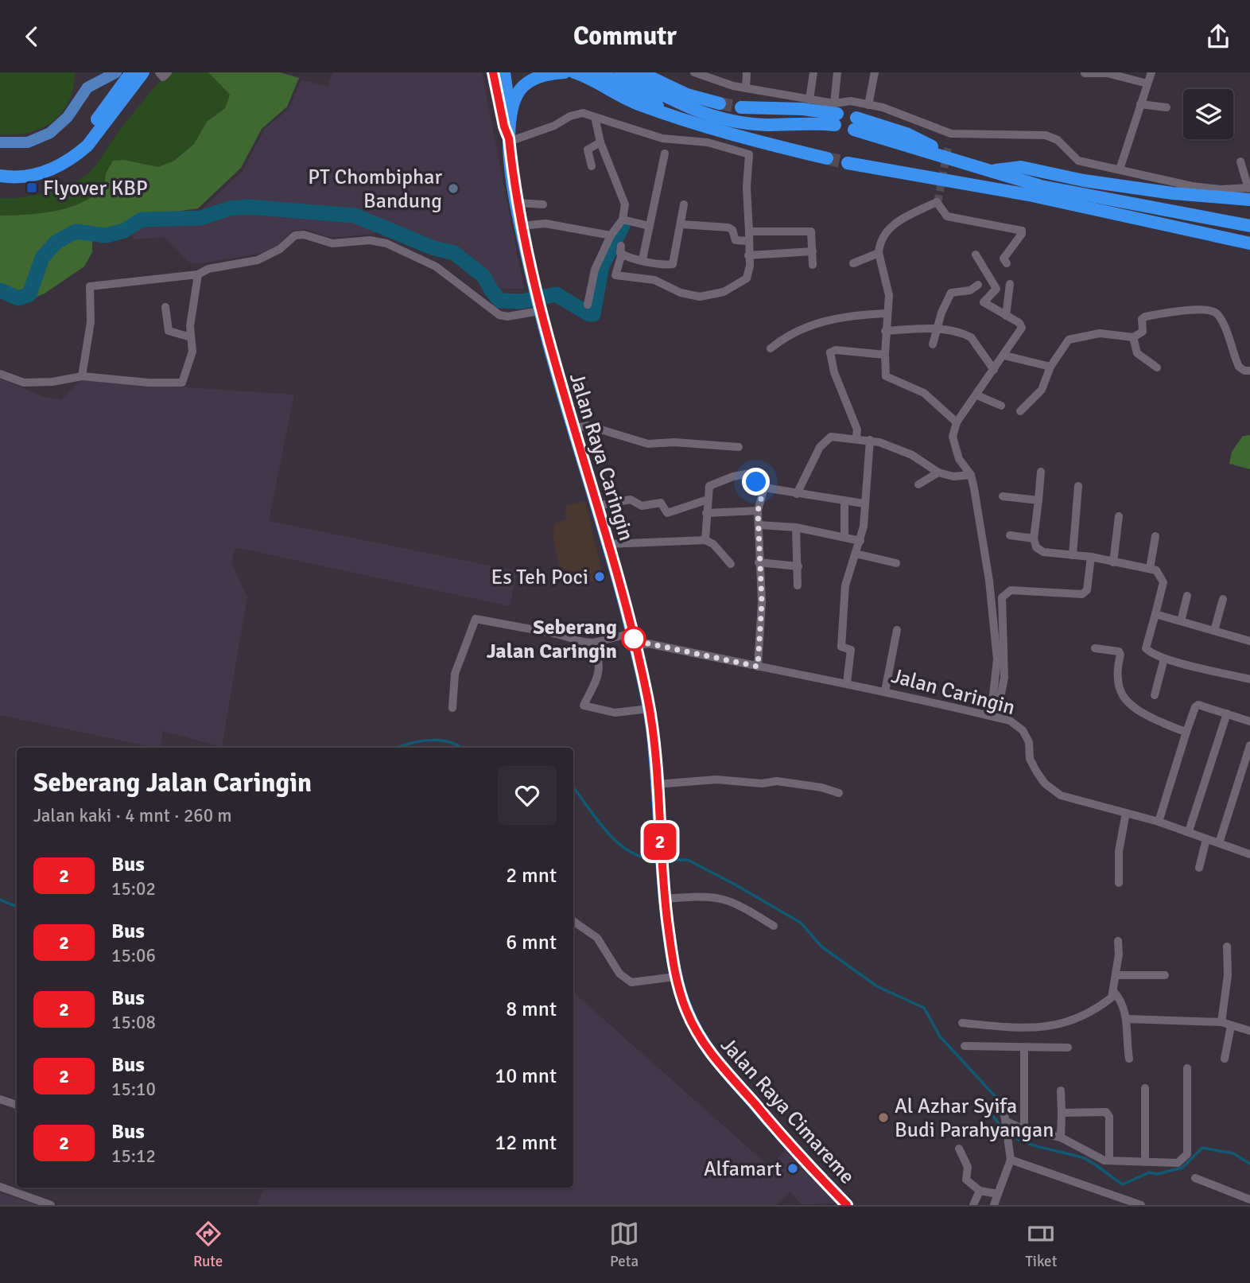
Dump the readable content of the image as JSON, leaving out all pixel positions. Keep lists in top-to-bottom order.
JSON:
{
  "streets": {
    "highway": ["Jalan Raya Caringin", "Jalan Raya Cimareme"],
    "street": ["Jalan Caringin"]
  },
  "crossings": [
    ["Jalan Raya Caringin", "Jalan Caringin"],
    ["Jalan Raya Caringin", "Jalan Raya Cimareme"]
  ],
  "places": {
    "transit": ["Flyover KBP"],
    "other": [
      "PT Chombiphar Bandung",
      "Es Teh Poci",
      "Seberang Jalan Caringin",
      "Al Azhar Syifa Budi Parahyangan",
      "Alfamart"
    ]
  },
  "lines": ["bus line 2"],
  "page": {
    "header": "Commutr",
    "on_map": "2",
    "heading": ["Seberang Jalan Caringin", "Jalan kaki · 4 mnt · 260 m"],
    "list": [
      {
        "mark": "2",
        "name": "Bus",
        "note": "15:02",
        "value": "2 mnt"
      },
      {
        "mark": "2",
        "name": "Bus",
        "note": "15:06",
        "value": "6 mnt"
      },
      {
        "mark": "2",
        "name": "Bus",
        "note": "15:08",
        "value": "8 mnt"
      },
      {
        "mark": "2",
        "name": "Bus",
        "note": "15:10",
        "value": "10 mnt"
      },
      {
        "mark": "2",
        "name": "Bus",
        "note": "15:12",
        "value": "12 mnt"
      }
    ],
    "tabs": ["Rute", "Peta", "Tiket"]
  }
}
